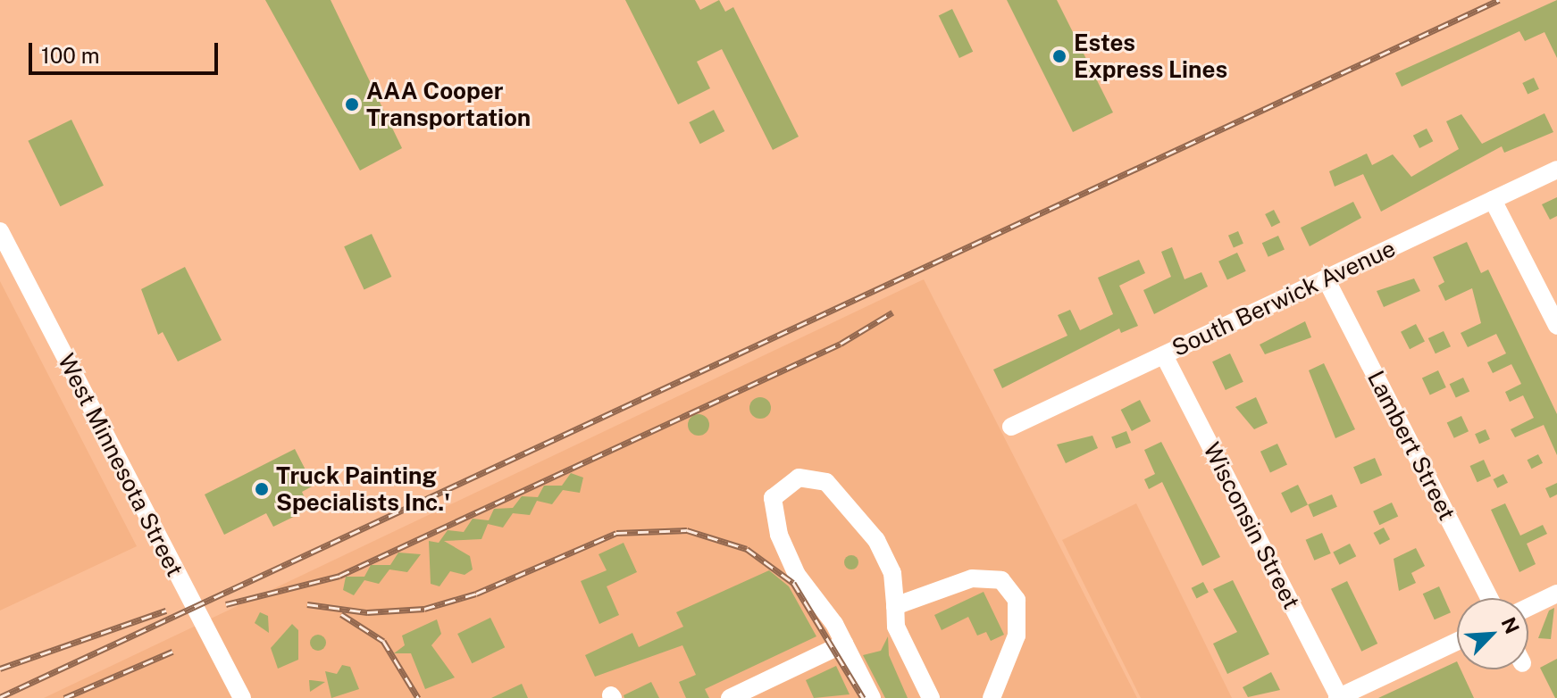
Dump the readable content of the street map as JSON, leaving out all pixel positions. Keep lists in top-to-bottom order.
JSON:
{
  "streets": {
    "street": [
      "South Berwick Avenue",
      "Lambert Street",
      "West Minnesota Street",
      "Wisconsin Street"
    ]
  },
  "crossings": [
    ["South Berwick Avenue", "Lambert Street"],
    ["South Berwick Avenue", "Wisconsin Street"]
  ],
  "places": ["Estes Express Lines", "AAA Cooper Transportation", "Truck Painting Specialists Inc.'"],
  "scale_bar": "100 m",
  "north": "top right"
}
